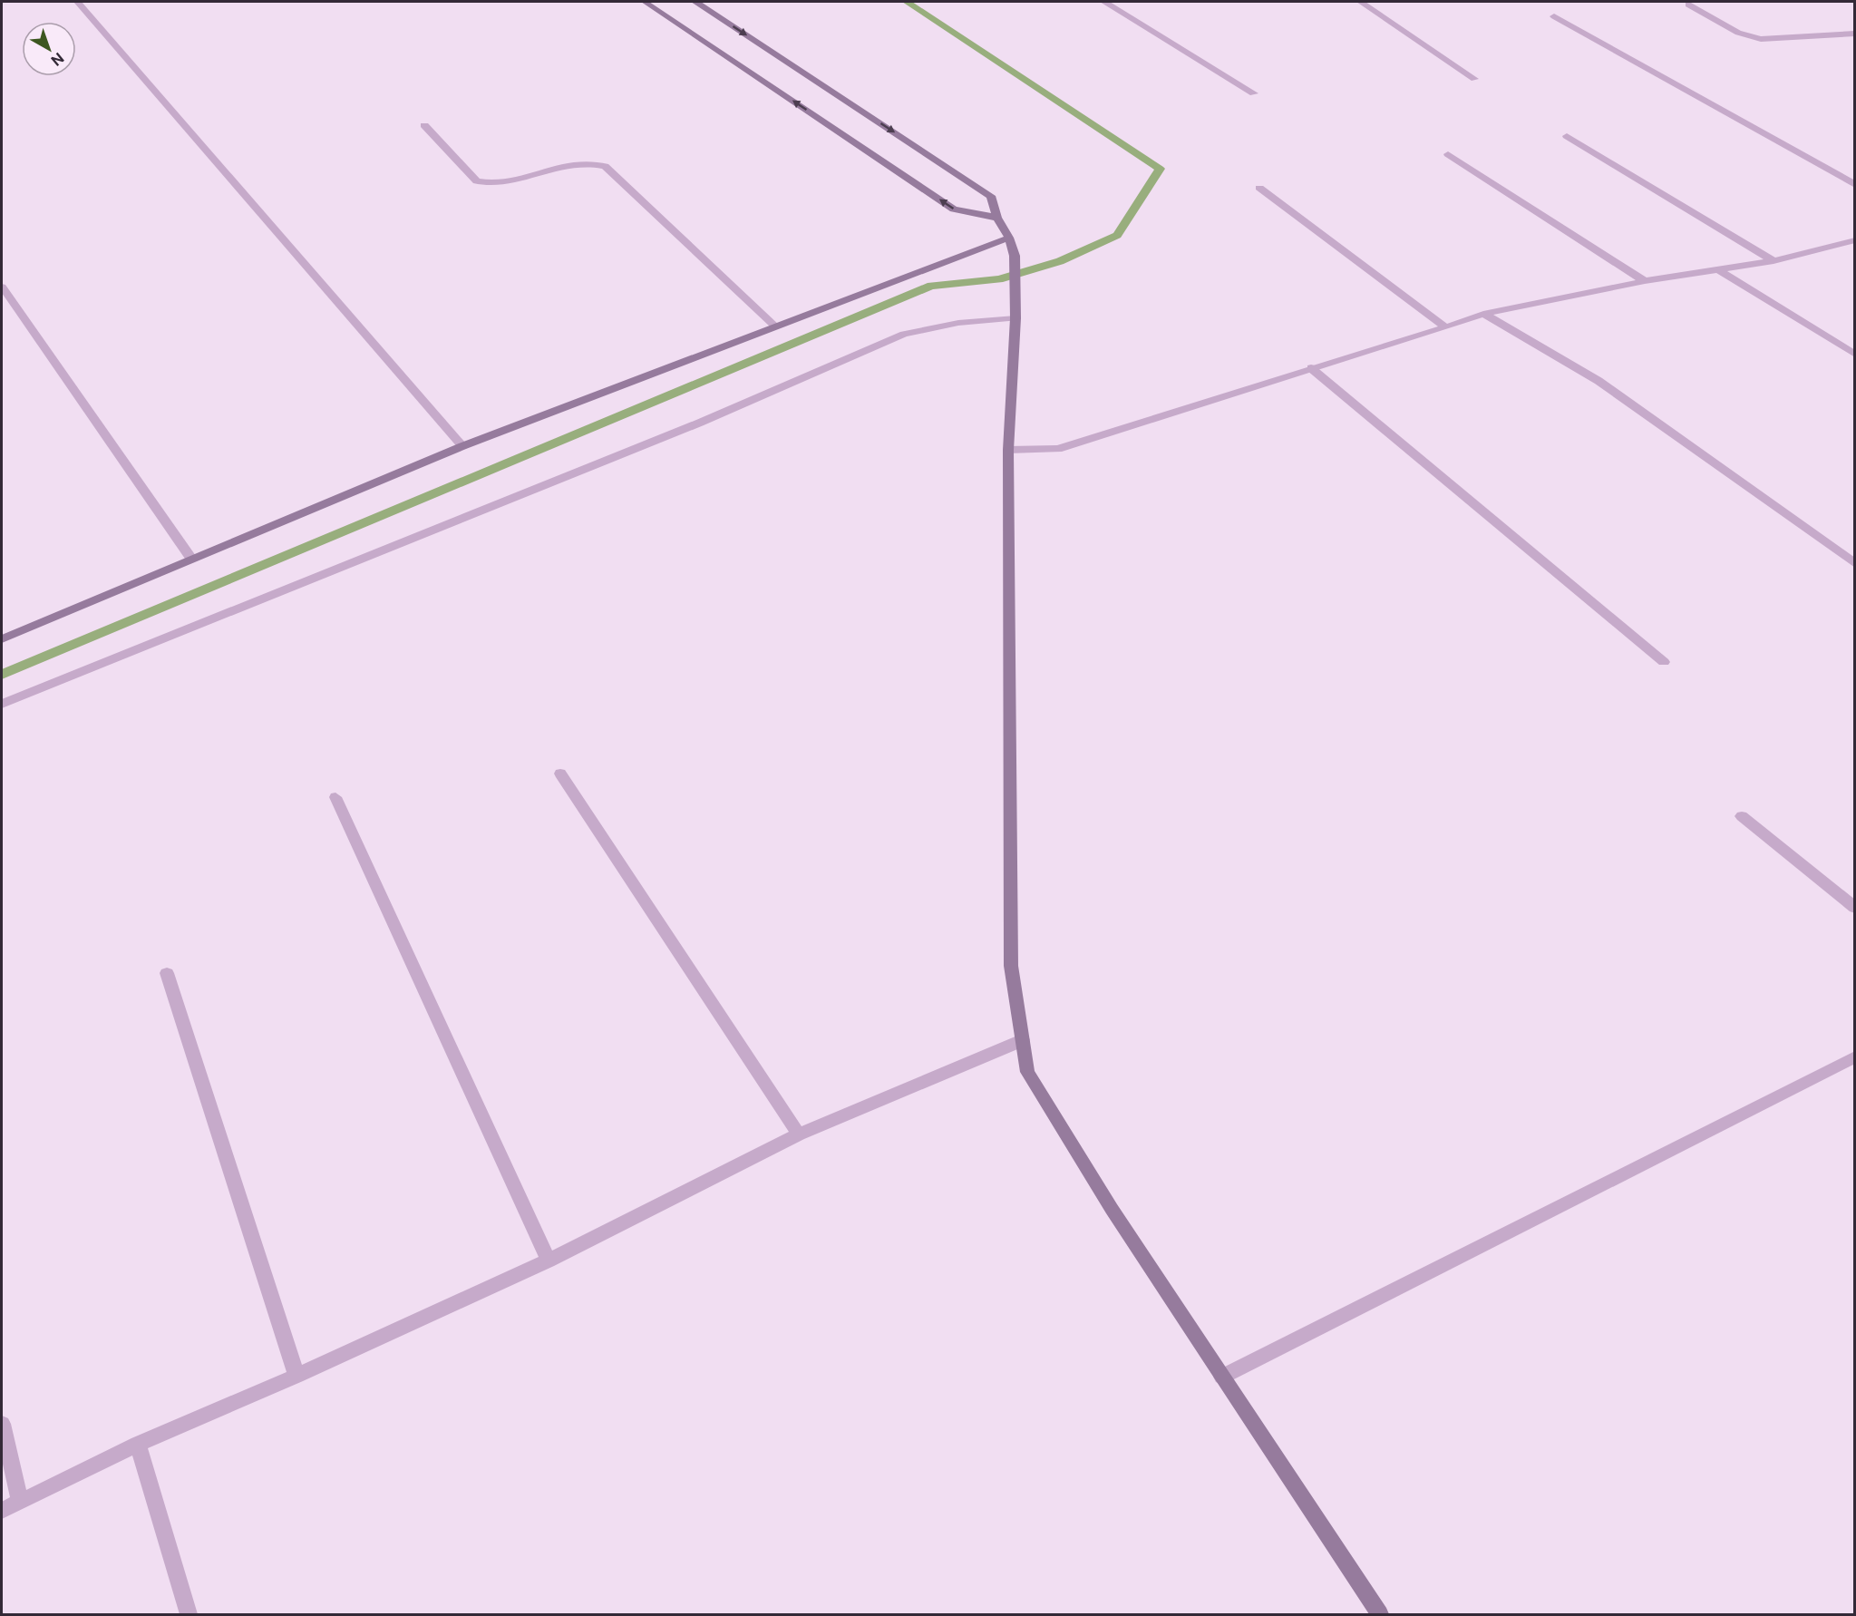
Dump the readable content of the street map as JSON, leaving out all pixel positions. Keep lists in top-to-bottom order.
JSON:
{
  "north": "bottom right"
}
